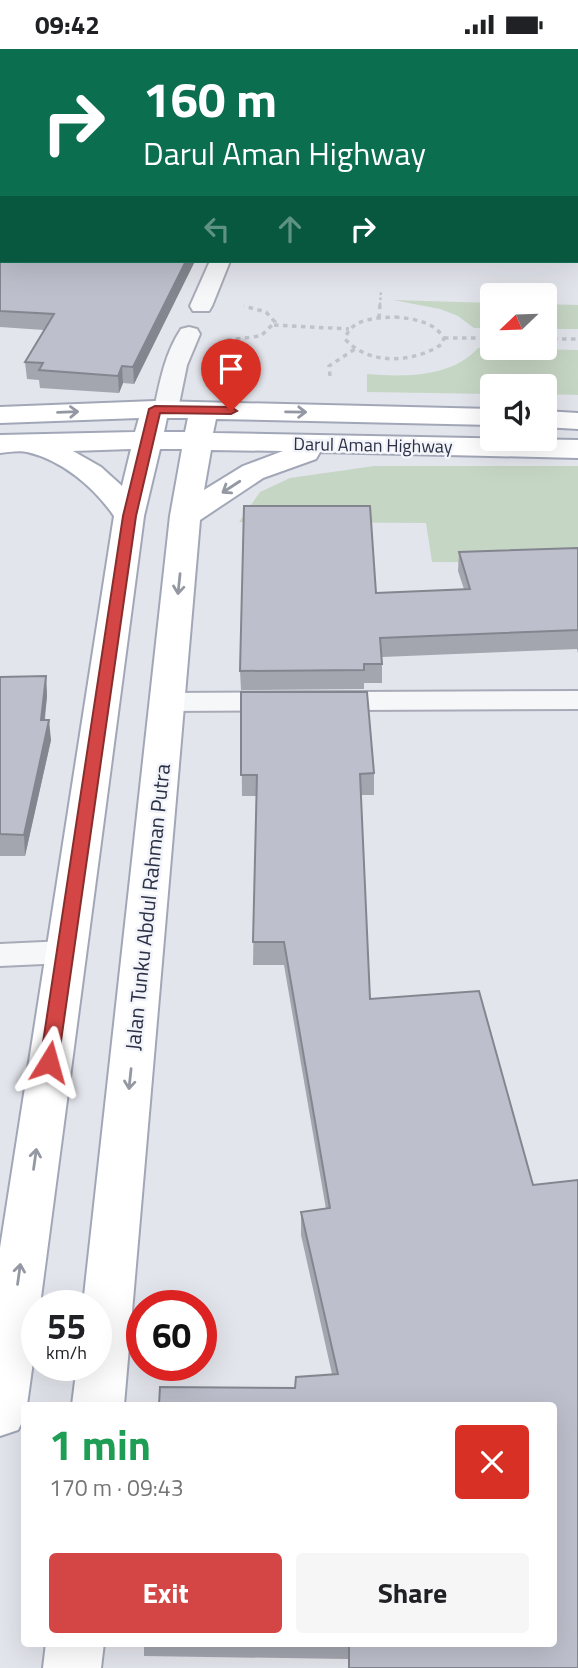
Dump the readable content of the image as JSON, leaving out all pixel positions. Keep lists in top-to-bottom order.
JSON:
{
  "streets": {
    "main road": ["Darul Aman Highway", "Jalan Tunku Abdul Rahman Putra"]
  },
  "crossings": [
    ["Darul Aman Highway", "Jalan Tunku Abdul Rahman Putra"]
  ],
  "north": "bottom left",
  "page": {
    "status": "09:42",
    "turn": ["160 m", "Darul Aman Highway"],
    "speed": "55 km/h",
    "limit": "60",
    "heading": ["1 min", "170 m · 09:43"],
    "buttons": ["Exit", "Share"]
  }
}
